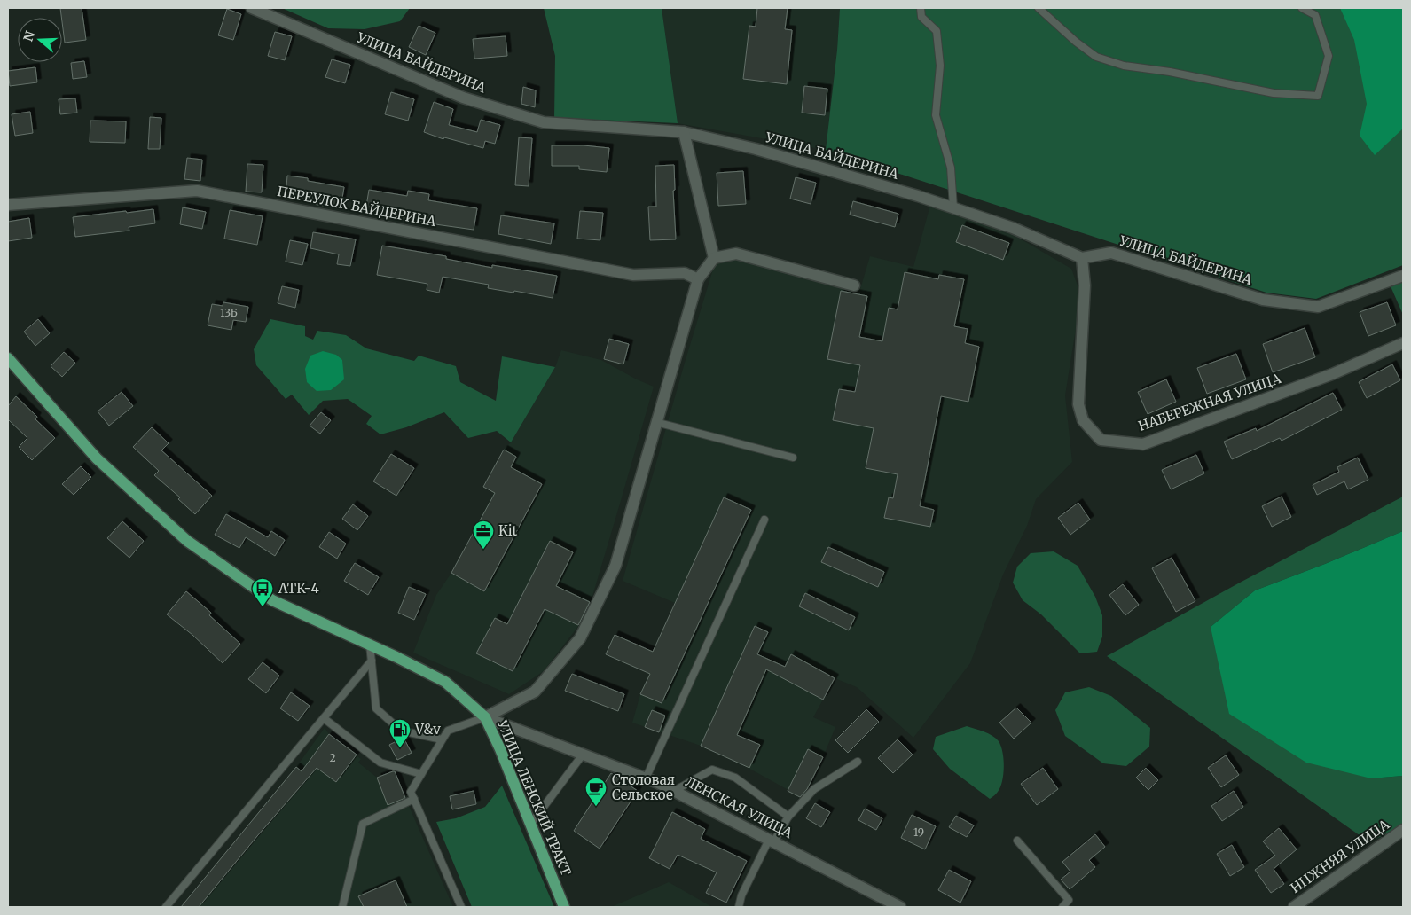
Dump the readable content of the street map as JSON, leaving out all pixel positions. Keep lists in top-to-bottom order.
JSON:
{
  "streets": {
    "main road": ["УЛИЦА ЛЕНСКИЙ ТРАКТ"],
    "street": [
      "УЛИЦА БАЙДЕРИНА",
      "ПЕРЕУЛОК БАЙДЕРИНА",
      "НАБЕРЕЖНАЯ УЛИЦА",
      "ЛЕНСКАЯ УЛИЦА",
      "НИЖНЯЯ УЛИЦА"
    ]
  },
  "crossings": [
    ["УЛИЦА БАЙДЕРИНА", "НАБЕРЕЖНАЯ УЛИЦА"],
    ["УЛИЦА ЛЕНСКИЙ ТРАКТ", "ЛЕНСКАЯ УЛИЦА"]
  ],
  "places": {
    "office": ["Kit"],
    "bus stop": ["АТК-4"],
    "fuel station": ["V&v"],
    "cafe": ["Столовая Сельское"]
  },
  "house_numbers": ["13Б", "2", "19"],
  "north": "left"
}
